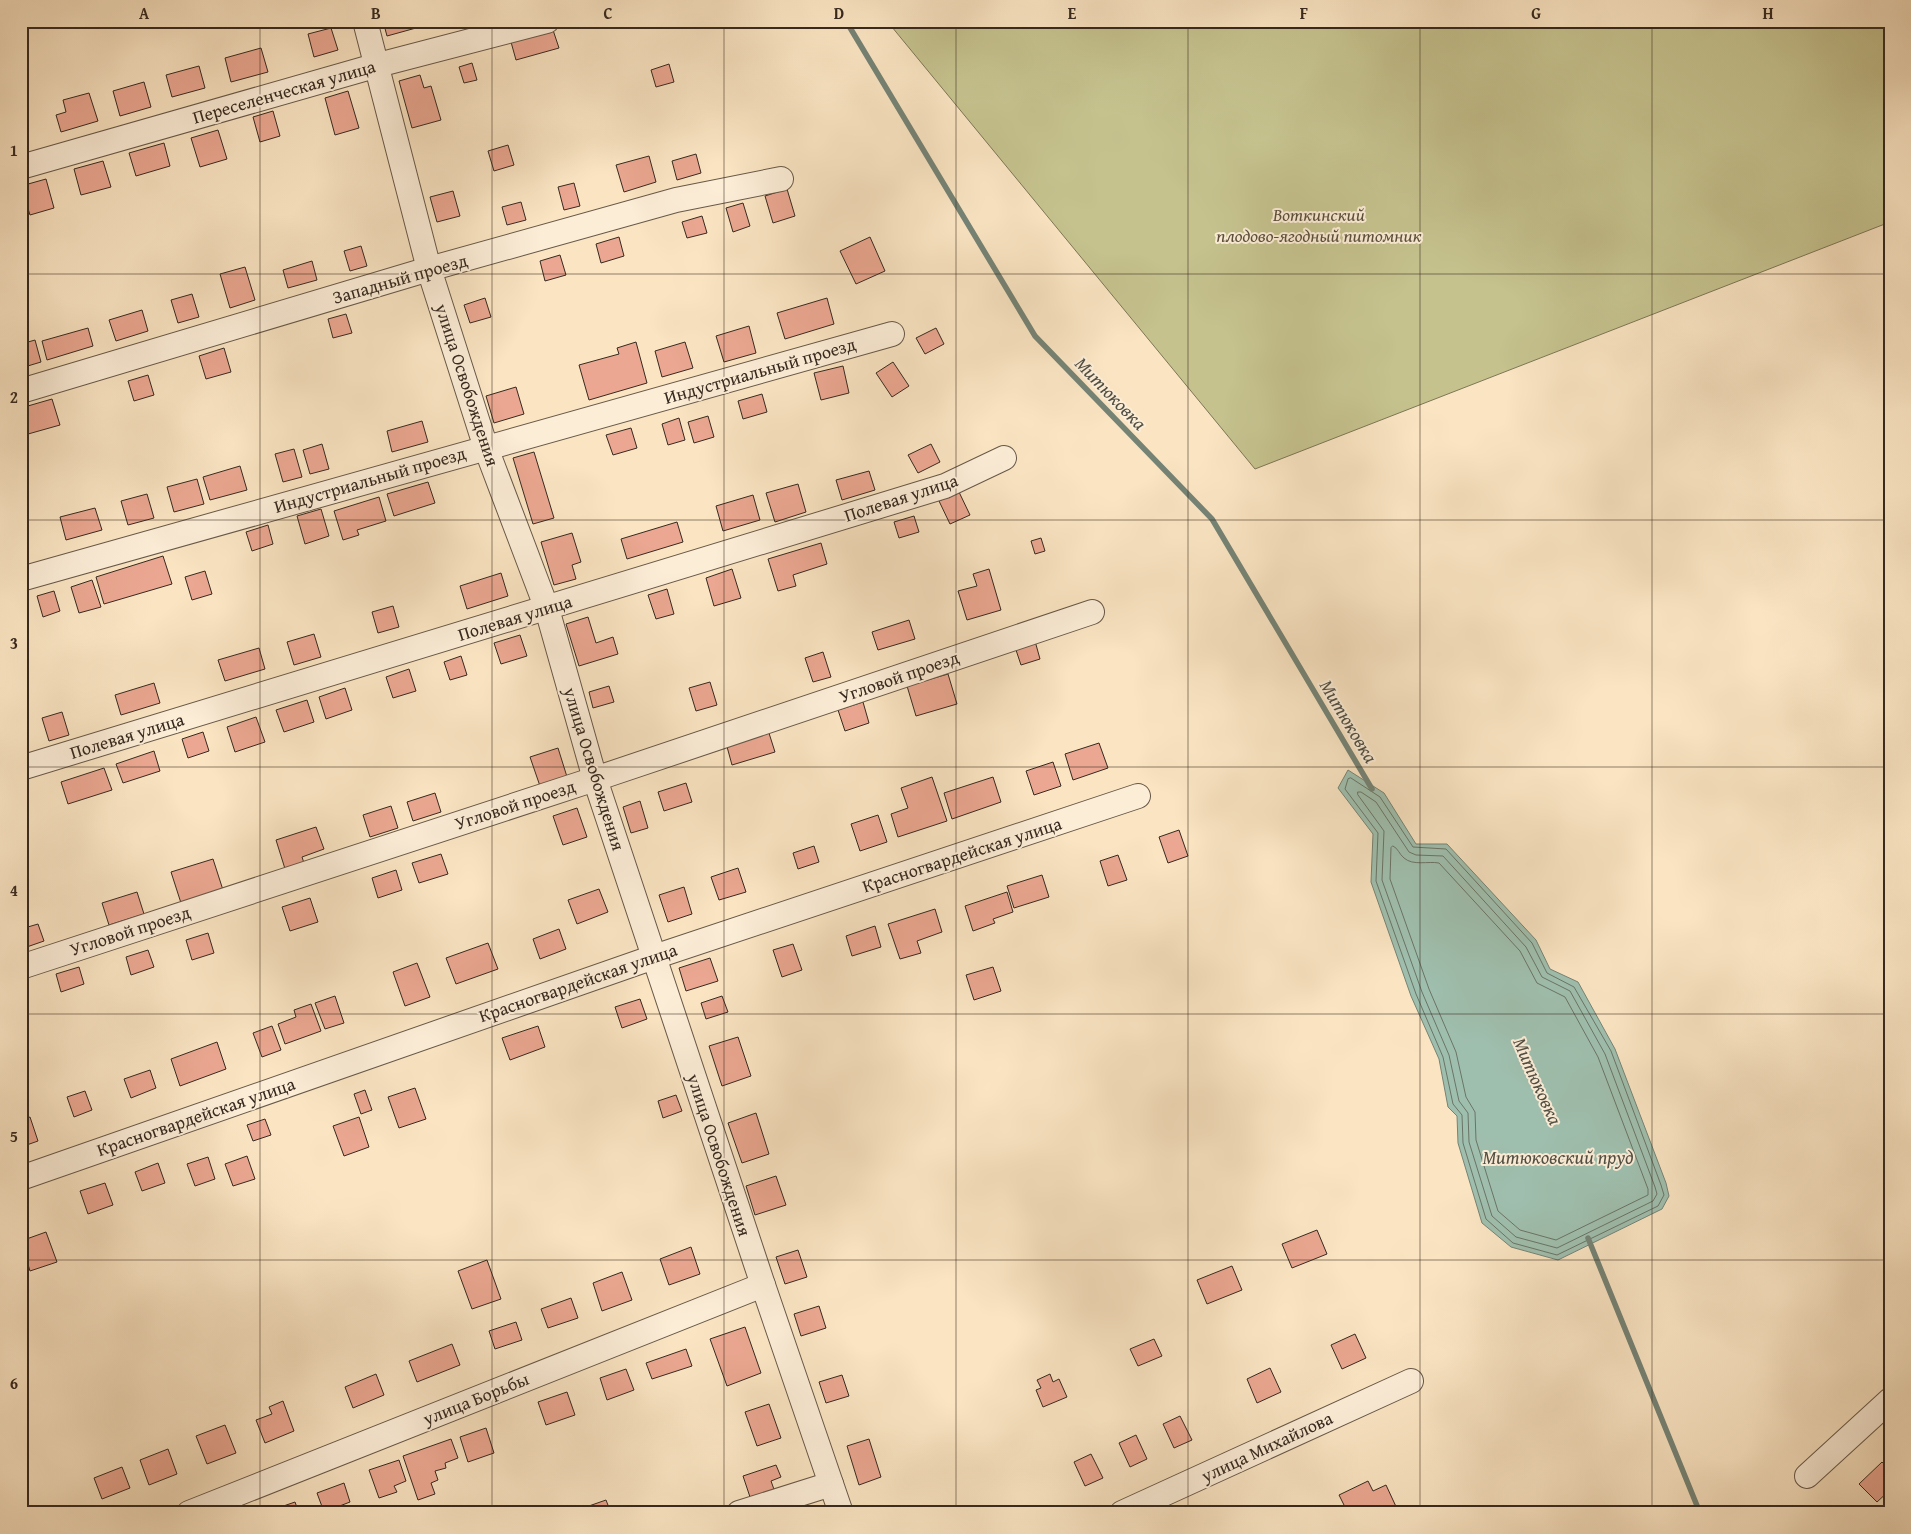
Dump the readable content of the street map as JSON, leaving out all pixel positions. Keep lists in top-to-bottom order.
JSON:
{
  "streets": {
    "street": [
      "Переселенческая улица",
      "Западный проезд",
      "Индустриальный проезд",
      "улица Освобождения",
      "Полевая улица",
      "Угловой проезд",
      "Красногвардейская улица",
      "улица Борьбы",
      "улица Михайлова"
    ]
  },
  "crossings": [
    ["Переселенческая улица", "улица Освобождения"],
    ["Западный проезд", "улица Освобождения"],
    ["Индустриальный проезд", "улица Освобождения"],
    ["улица Освобождения", "Полевая улица"],
    ["улица Освобождения", "Угловой проезд"],
    ["улица Освобождения", "Красногвардейская улица"],
    ["улица Освобождения", "улица Борьбы"]
  ],
  "water": ["Митюковка", "Митюковский пруд"],
  "parks": ["Воткинский плодово-ягодный питомник"],
  "grid": {
    "columns": [
      "A",
      "B",
      "C",
      "D",
      "E",
      "F",
      "G",
      "H"
    ],
    "rows": [
      "1",
      "2",
      "3",
      "4",
      "5",
      "6"
    ]
  }
}
